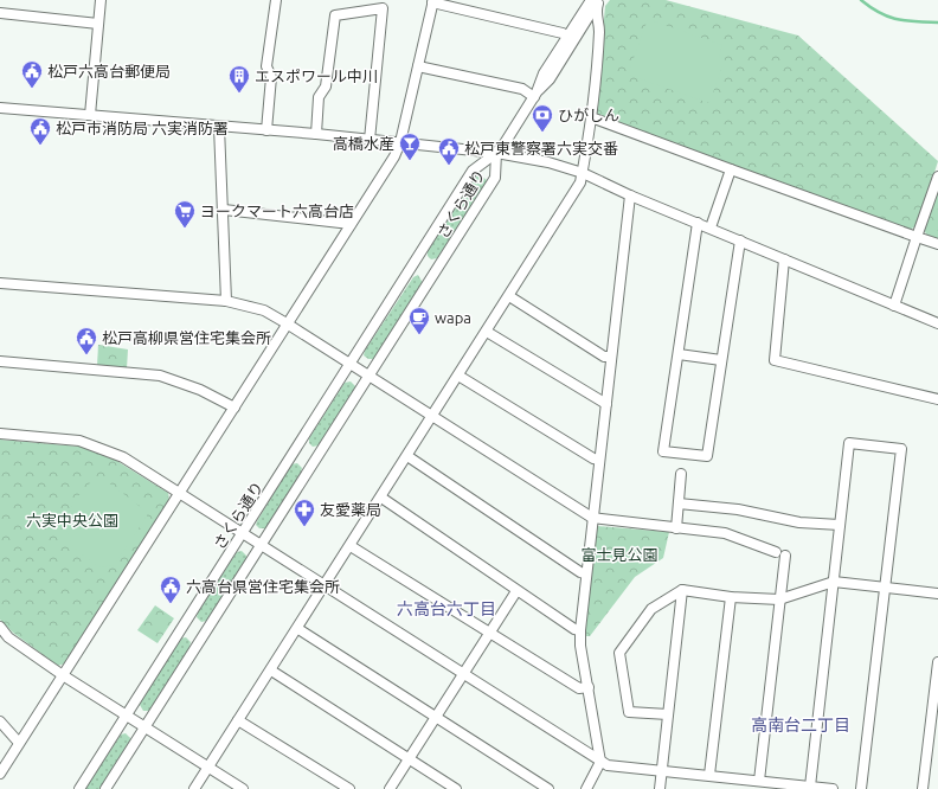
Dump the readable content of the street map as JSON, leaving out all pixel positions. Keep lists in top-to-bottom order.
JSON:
{
  "streets": {
    "street": ["さくら通り"]
  },
  "districts": ["六高台六丁目", "高南台二丁目"],
  "parks": ["六実中央公園", "富士見公園"],
  "places": {
    "public building": [
      "松戸六高台郵便局",
      "松戸市消防局 六実消防署",
      "松戸東警察署六実交番",
      "松戸高柳県営住宅集会所",
      "六高台県営住宅集会所"
    ],
    "building": ["エスポワール中川"],
    "bank": ["ひがしん"],
    "bar": ["高橋水産"],
    "supermarket": ["ヨークマート六高台店"],
    "cafe": ["wapa"],
    "pharmacy": ["友愛薬局"]
  }
}
